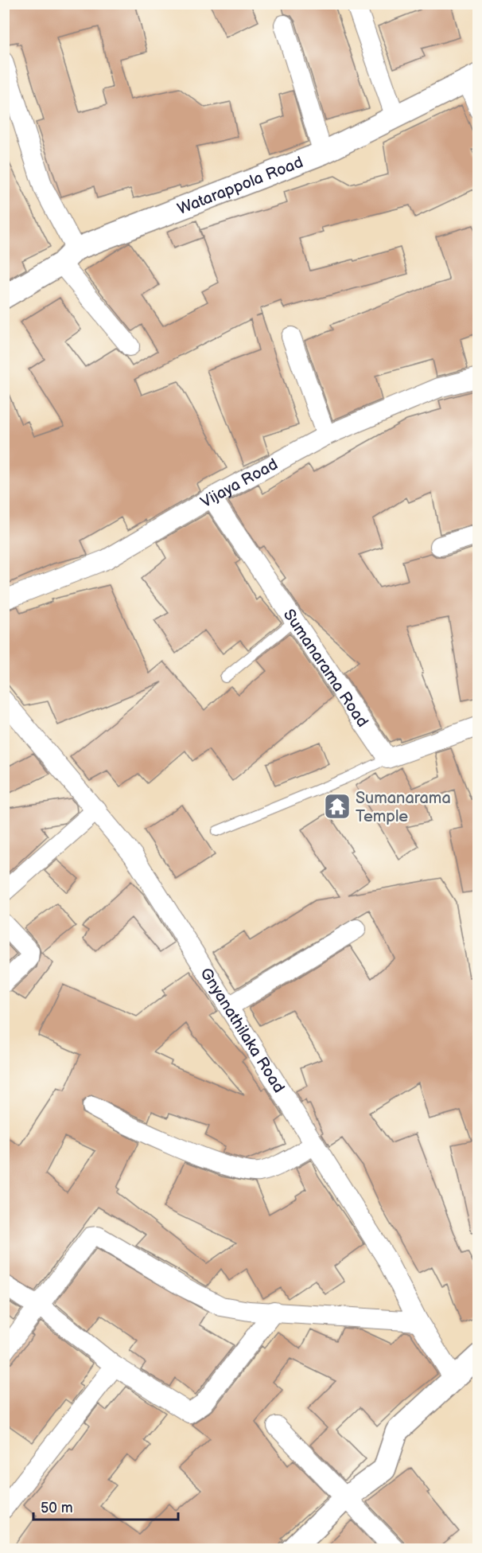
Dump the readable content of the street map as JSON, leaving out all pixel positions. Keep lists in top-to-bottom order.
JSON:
{
  "streets": {
    "street": [
      "Watarappola Road",
      "Vijaya Road",
      "Sumanarama Road",
      "Gnyanathilaka Road"
    ]
  },
  "crossings": [
    ["Vijaya Road", "Sumanarama Road"]
  ],
  "places": {
    "temple": ["Sumanarama Temple"]
  },
  "scale_bar": "50 m"
}
